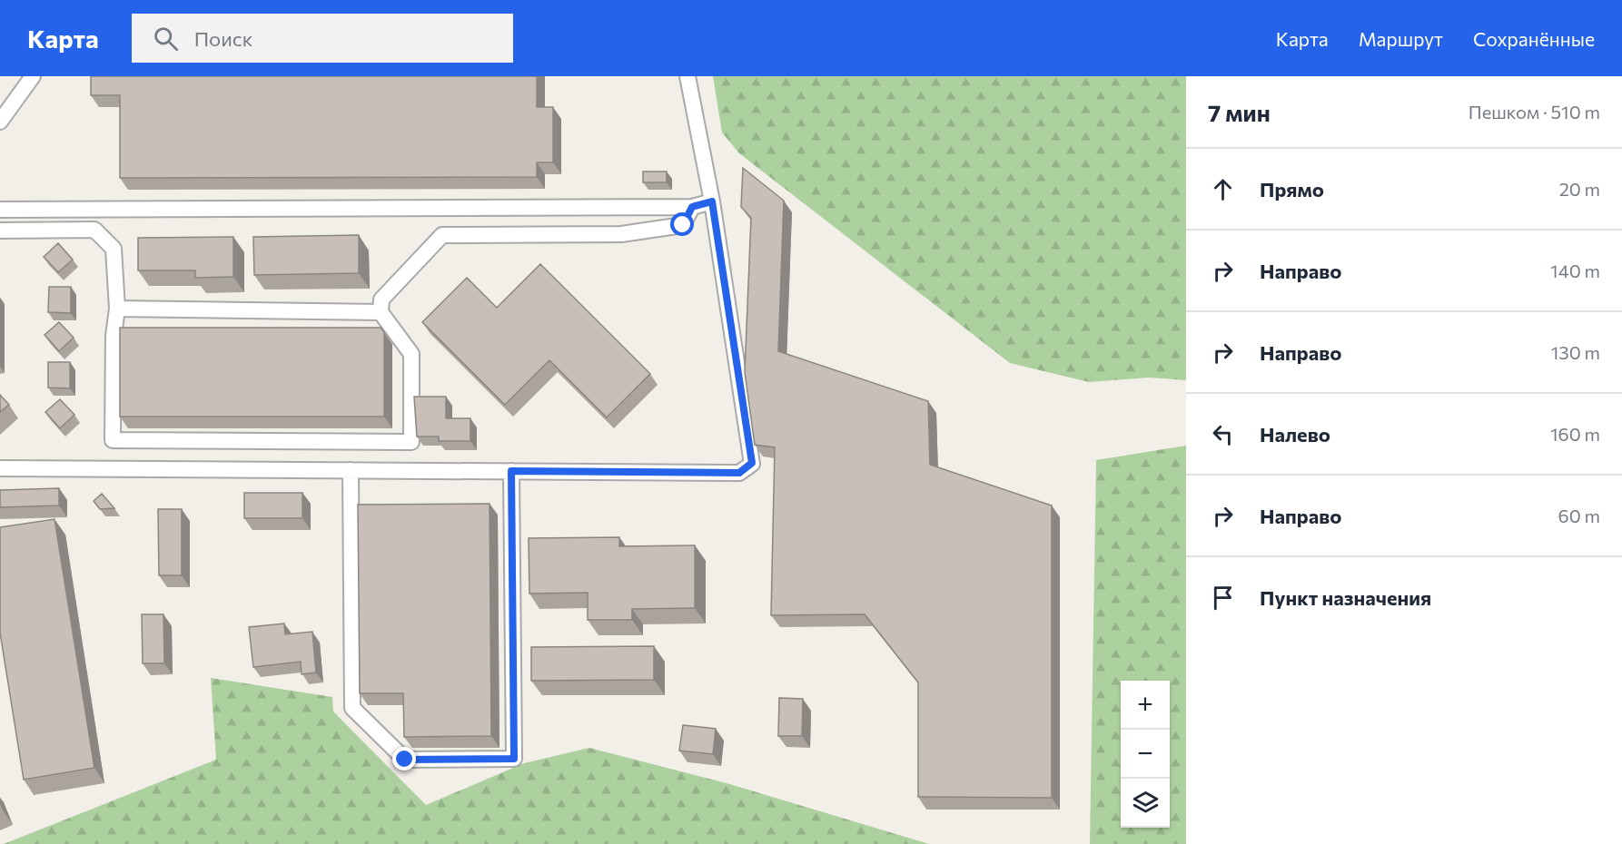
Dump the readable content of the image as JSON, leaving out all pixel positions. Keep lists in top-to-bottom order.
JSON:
{
  "page": {
    "header": "Карта",
    "search": "Поиск",
    "nav": ["Карта", "Маршрут", "Сохранённые"],
    "heading": ["7 мин", "Пешком · 510 m"],
    "list": [
      ["Прямо", "20 m"],
      ["Направо", "140 m"],
      ["Направо", "130 m"],
      ["Налево", "160 m"],
      ["Направо", "60 m"],
      "Пункт назначения"
    ],
    "map_buttons": ["+", "−"]
  }
}
